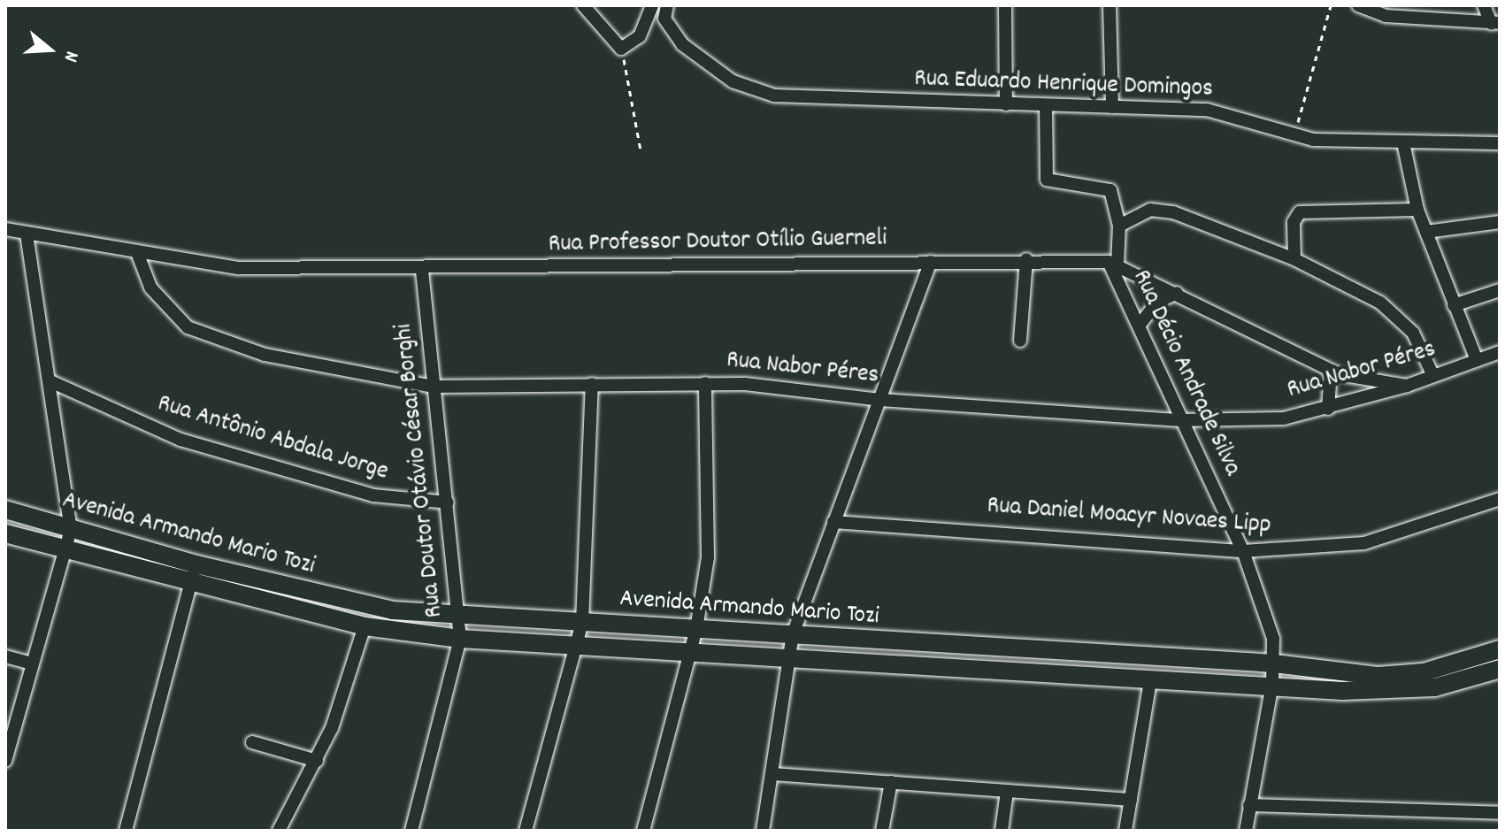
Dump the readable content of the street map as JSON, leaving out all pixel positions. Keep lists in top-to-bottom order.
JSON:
{
  "streets": {
    "street": [
      "Rua Eduardo Henrique Domingos",
      "Rua Professor Doutor Otílio Guerneli",
      "Rua Nabor Péres",
      "Rua Décio Andrade Silva",
      "Rua Antônio Abdala Jorge",
      "Rua Doutor Otávio César Borghi",
      "Rua Daniel Moacyr Novaes Lipp",
      "Avenida Armando Mario Tozi"
    ]
  },
  "crossings": [
    ["Rua Professor Doutor Otílio Guerneli", "Rua Nabor Péres"],
    ["Rua Professor Doutor Otílio Guerneli", "Rua Décio Andrade Silva"],
    ["Rua Professor Doutor Otílio Guerneli", "Rua Doutor Otávio César Borghi"],
    ["Rua Nabor Péres", "Rua Décio Andrade Silva"],
    ["Rua Nabor Péres", "Rua Doutor Otávio César Borghi"],
    ["Rua Décio Andrade Silva", "Rua Daniel Moacyr Novaes Lipp"],
    ["Rua Décio Andrade Silva", "Avenida Armando Mario Tozi"],
    ["Rua Antônio Abdala Jorge", "Rua Doutor Otávio César Borghi"],
    ["Rua Doutor Otávio César Borghi", "Avenida Armando Mario Tozi"]
  ],
  "north": "right"
}
